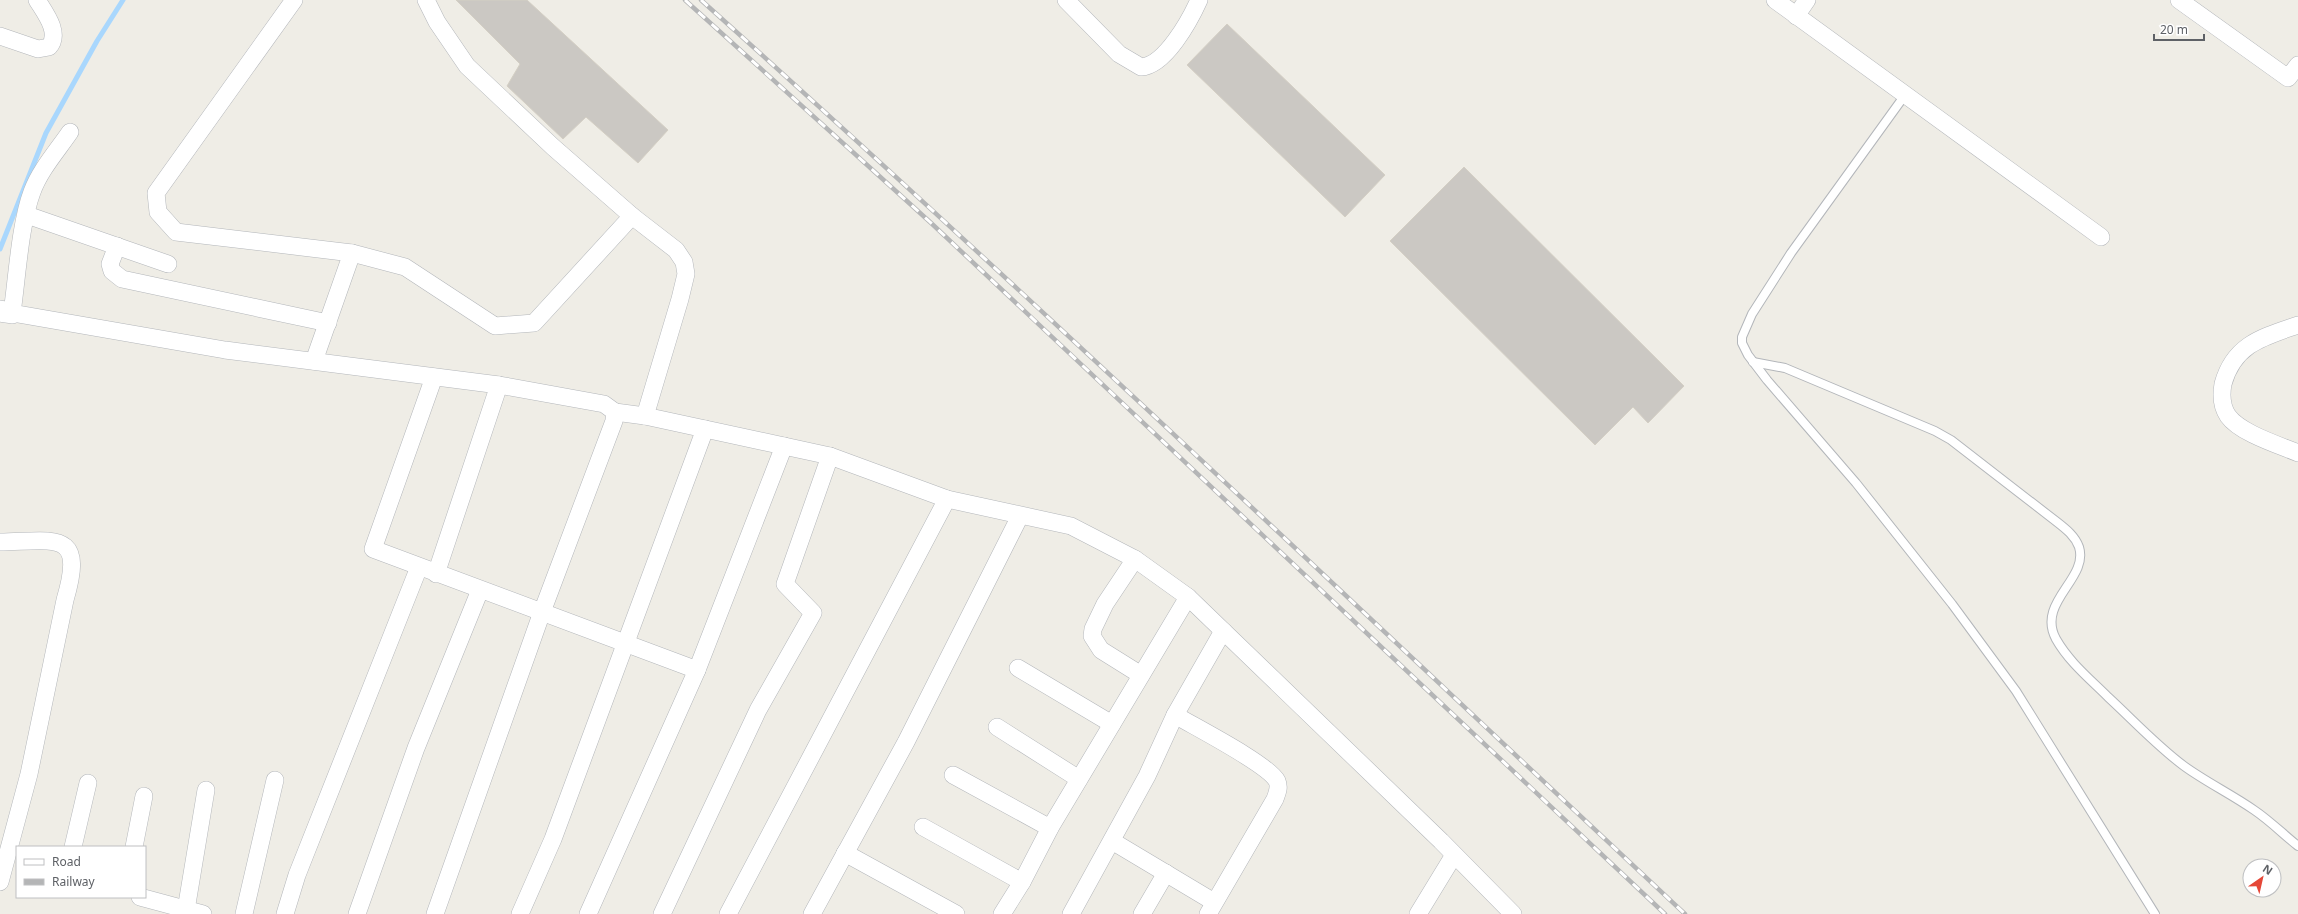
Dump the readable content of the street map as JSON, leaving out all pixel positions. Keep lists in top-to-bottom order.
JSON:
{
  "legend": ["Road", "Railway"],
  "scale_bar": "20 m",
  "north": "top right"
}
